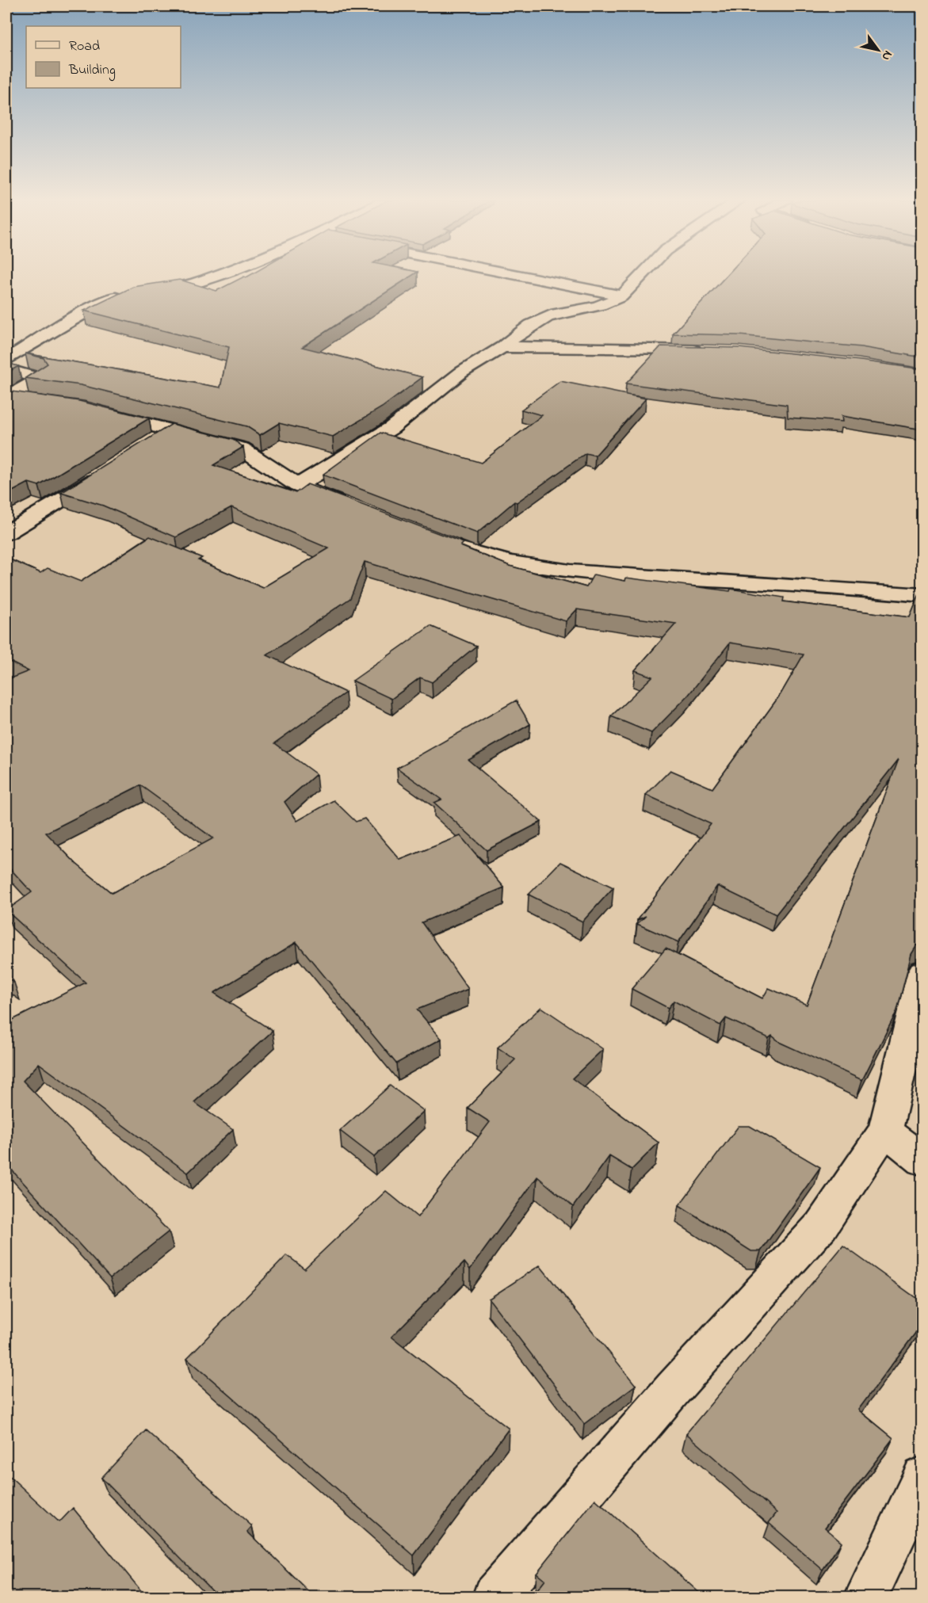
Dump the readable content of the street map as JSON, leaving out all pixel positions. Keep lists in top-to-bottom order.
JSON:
{
  "legend": ["Road", "Building"],
  "north": "bottom right"
}
